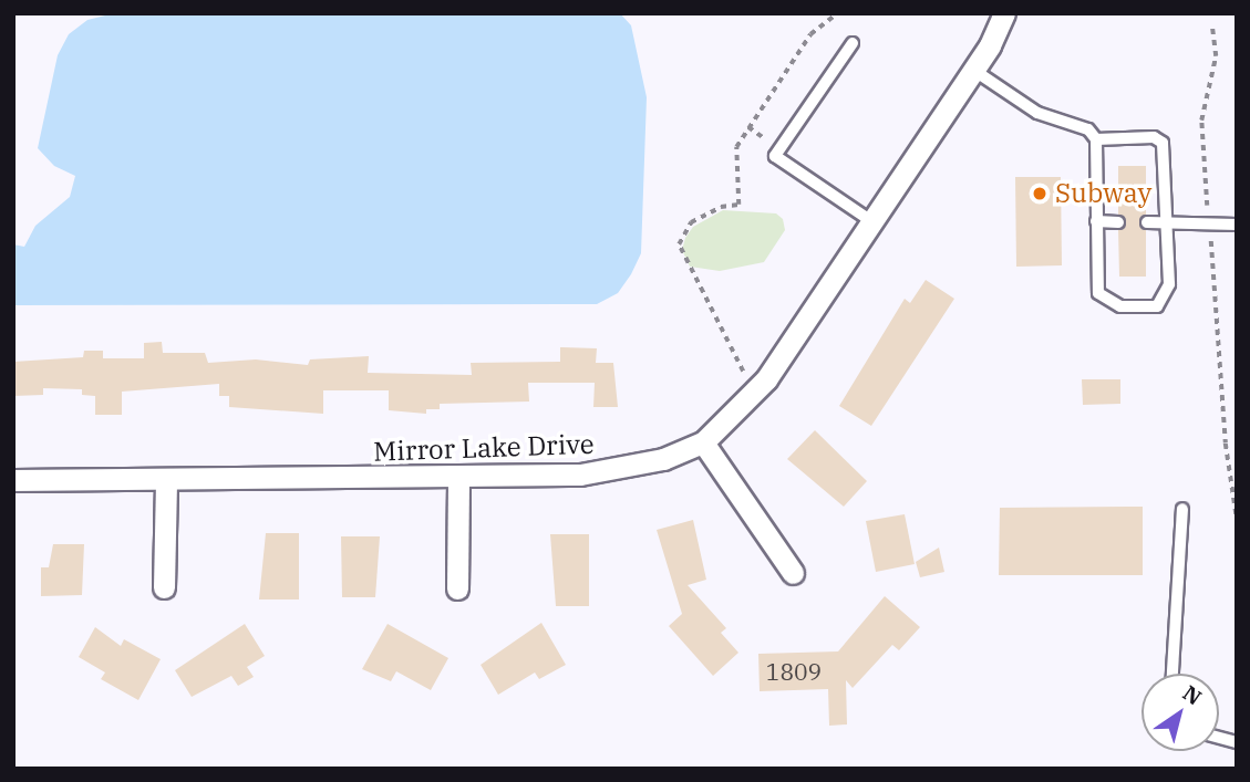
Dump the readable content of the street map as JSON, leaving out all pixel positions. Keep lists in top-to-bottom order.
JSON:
{
  "streets": {
    "street": ["Mirror Lake Drive"]
  },
  "places": ["Subway"],
  "house_numbers": ["1809"],
  "north": "top right"
}
